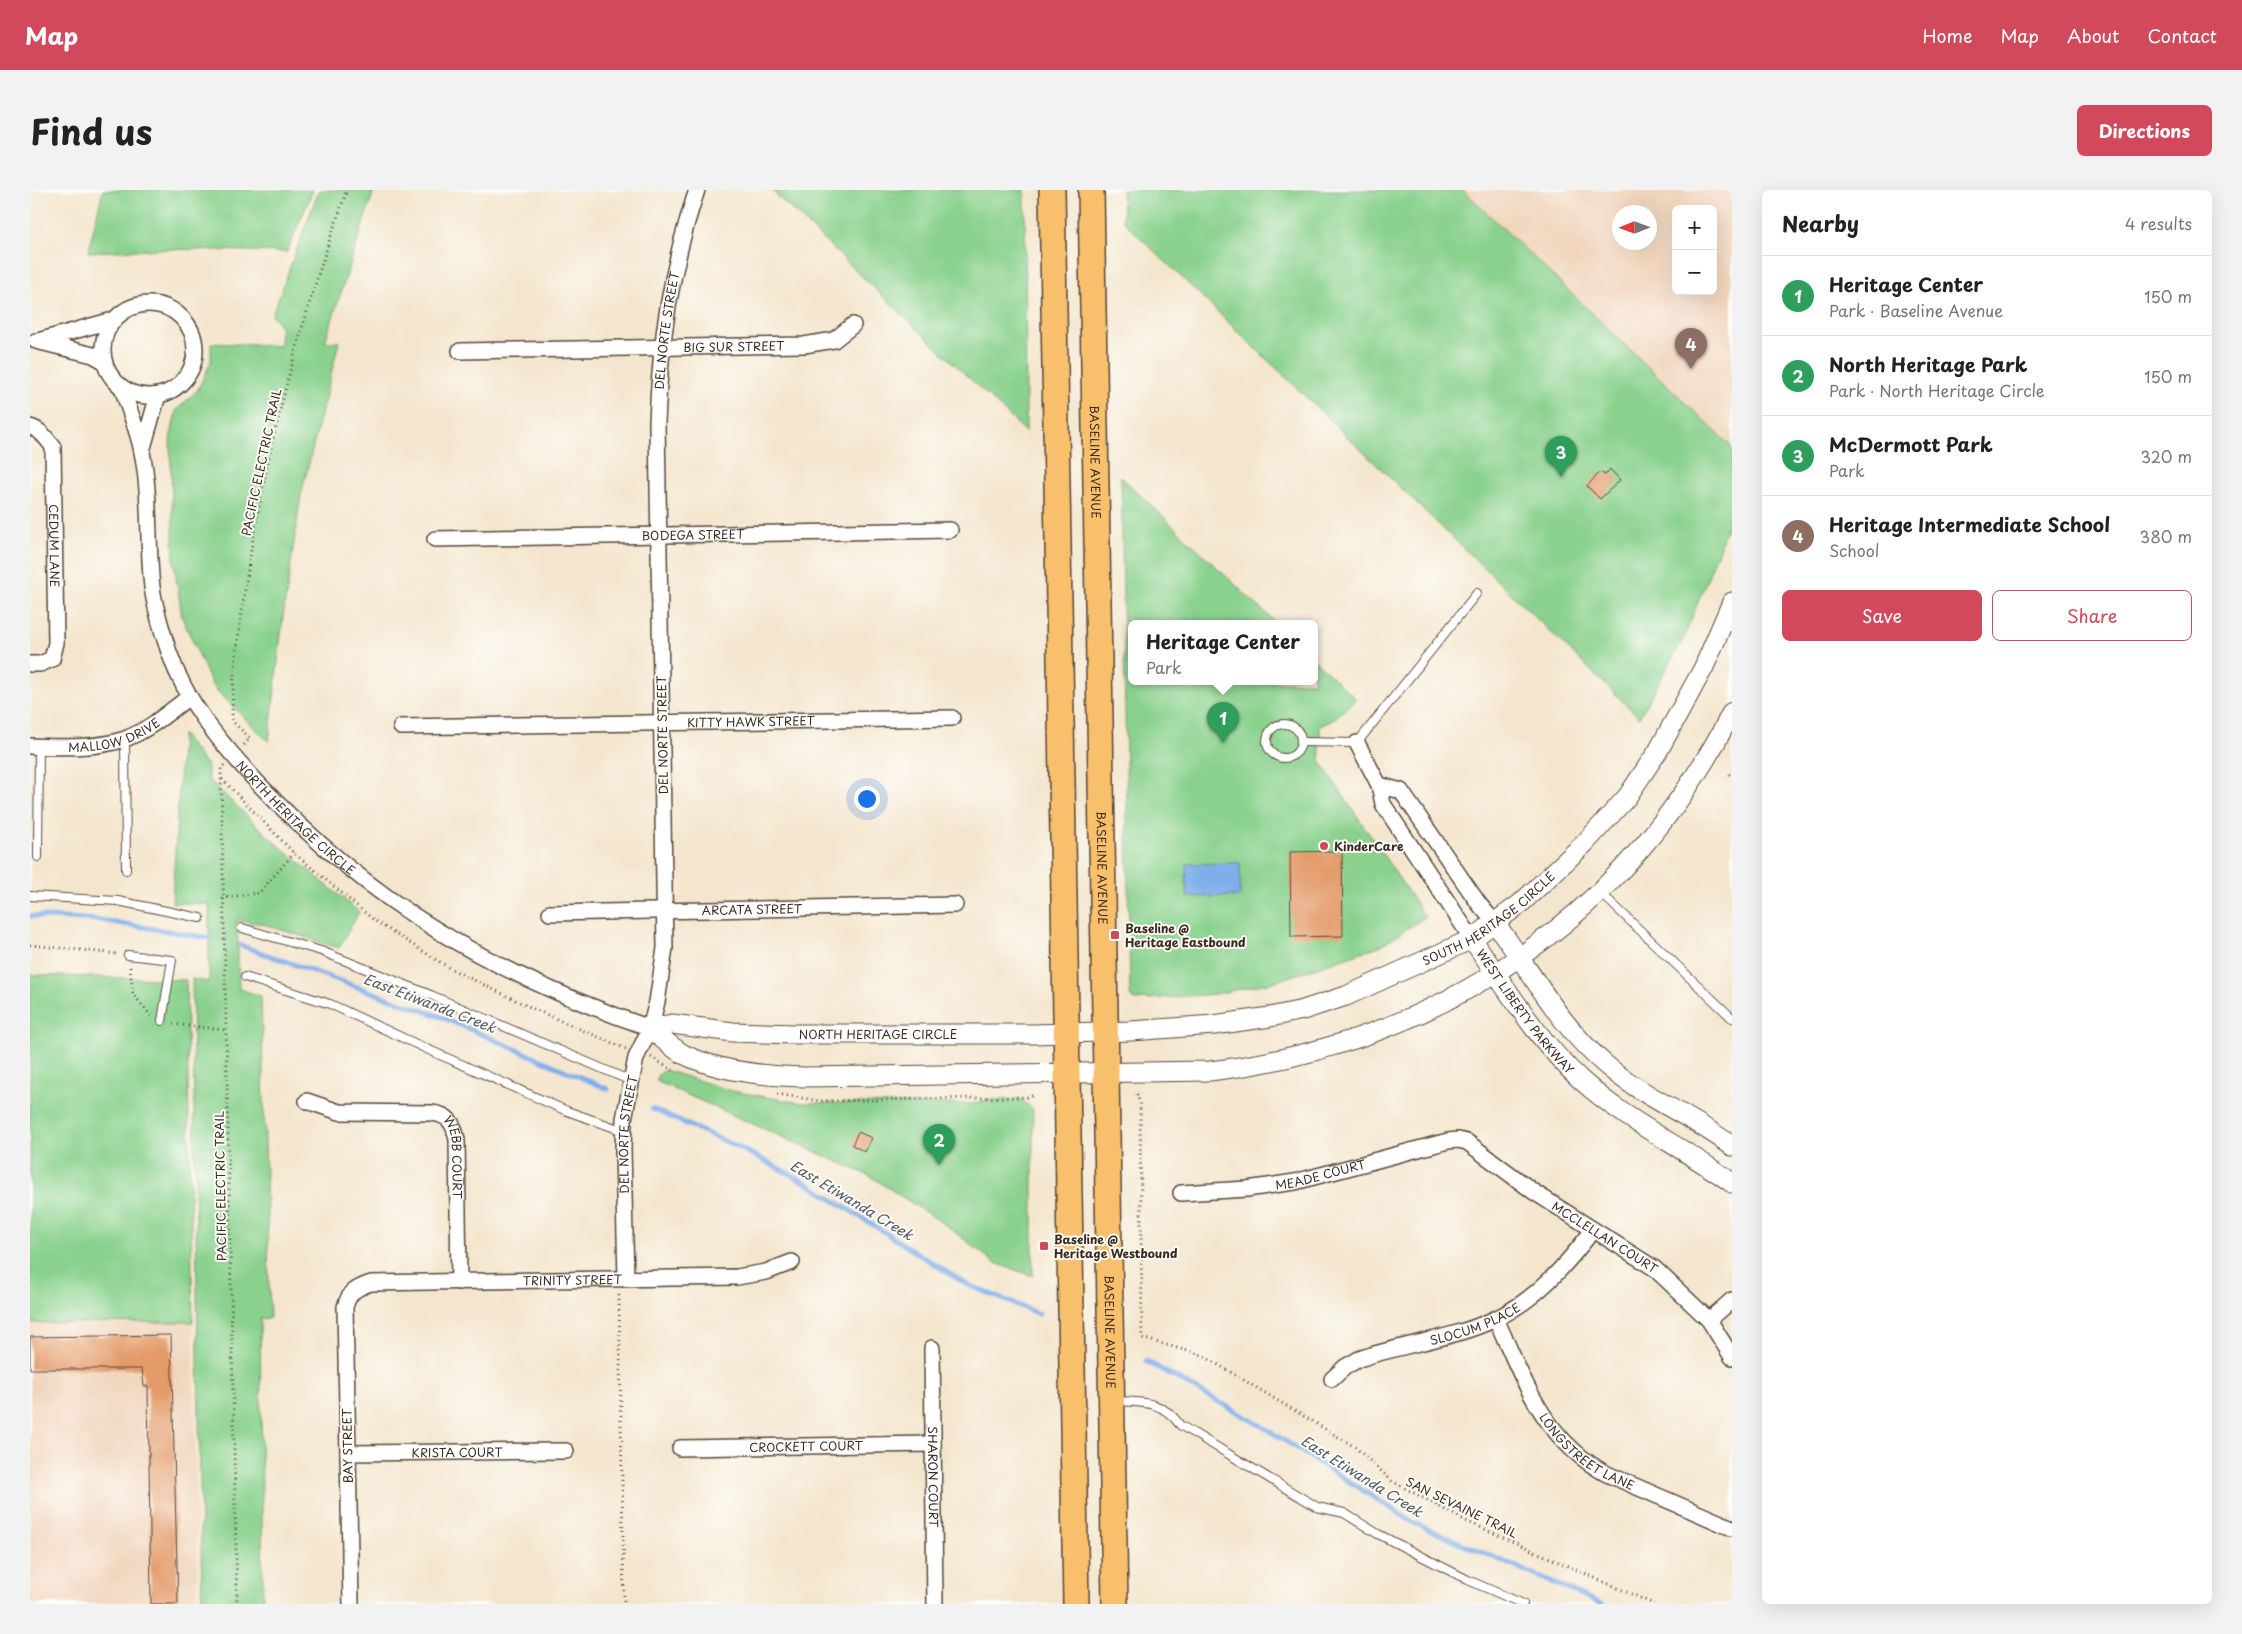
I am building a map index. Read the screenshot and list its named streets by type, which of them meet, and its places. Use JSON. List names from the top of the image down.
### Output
{
  "streets": {
    "main road": ["BASELINE AVENUE"],
    "street": [
      "DEL NORTE STREET",
      "BIG SUR STREET",
      "BODEGA STREET",
      "CEDUM LANE",
      "KITTY HAWK STREET",
      "MALLOW DRIVE",
      "NORTH HERITAGE CIRCLE",
      "ARCATA STREET",
      "SOUTH HERITAGE CIRCLE",
      "WEST LIBERTY PARKWAY",
      "WEBB COURT",
      "MEADE COURT",
      "MCCLELLAN COURT",
      "TRINITY STREET",
      "SLOCUM PLACE",
      "BAY STREET",
      "CROCKETT COURT",
      "LONGSTREET LANE",
      "KRISTA COURT",
      "SHARON COURT"
    ],
    "path": ["PACIFIC ELECTRIC TRAIL", "SAN SEVAINE TRAIL"]
  },
  "crossings": [
    ["DEL NORTE STREET", "BIG SUR STREET"],
    ["DEL NORTE STREET", "BODEGA STREET"],
    ["DEL NORTE STREET", "KITTY HAWK STREET"],
    ["DEL NORTE STREET", "NORTH HERITAGE CIRCLE"],
    ["DEL NORTE STREET", "ARCATA STREET"],
    ["DEL NORTE STREET", "TRINITY STREET"],
    ["BASELINE AVENUE", "NORTH HERITAGE CIRCLE"],
    ["BASELINE AVENUE", "SOUTH HERITAGE CIRCLE"],
    ["MALLOW DRIVE", "NORTH HERITAGE CIRCLE"],
    ["NORTH HERITAGE CIRCLE", "SOUTH HERITAGE CIRCLE"],
    ["SOUTH HERITAGE CIRCLE", "WEST LIBERTY PARKWAY"],
    ["WEBB COURT", "TRINITY STREET"],
    ["MEADE COURT", "MCCLELLAN COURT"],
    ["MCCLELLAN COURT", "SLOCUM PLACE"],
    ["TRINITY STREET", "BAY STREET"],
    ["SLOCUM PLACE", "LONGSTREET LANE"],
    ["BAY STREET", "KRISTA COURT"],
    ["CROCKETT COURT", "SHARON COURT"]
  ],
  "water": ["East Etiwanda Creek"],
  "places": {
    "other": ["KinderCare"],
    "transit": ["Baseline @ Heritage Eastbound", "Baseline @ Heritage Westbound"]
  },
  "north": "left",
  "page": {
    "header": "Map",
    "nav": [
      "Home",
      "Map",
      "About",
      "Contact"
    ],
    "title": "Find us",
    "buttons": [
      "Directions",
      ["Save", "Share"]
    ],
    "heading": ["Nearby", "4 results"],
    "map_buttons": ["+", "−"],
    "list": [
      {
        "mark": "1",
        "name": "Heritage Center",
        "note": "Park · Baseline Avenue",
        "value": "150 m"
      },
      {
        "mark": "2",
        "name": "North Heritage Park",
        "note": "Park · North Heritage Circle",
        "value": "150 m"
      },
      {
        "mark": "3",
        "name": "McDermott Park",
        "note": "Park",
        "value": "320 m"
      },
      {
        "mark": "4",
        "name": "Heritage Intermediate School",
        "note": "School",
        "value": "380 m"
      }
    ],
    "pins": [
      "4",
      "3",
      "1",
      "2"
    ],
    "popup": ["Heritage Center", "Park"]
  }
}
